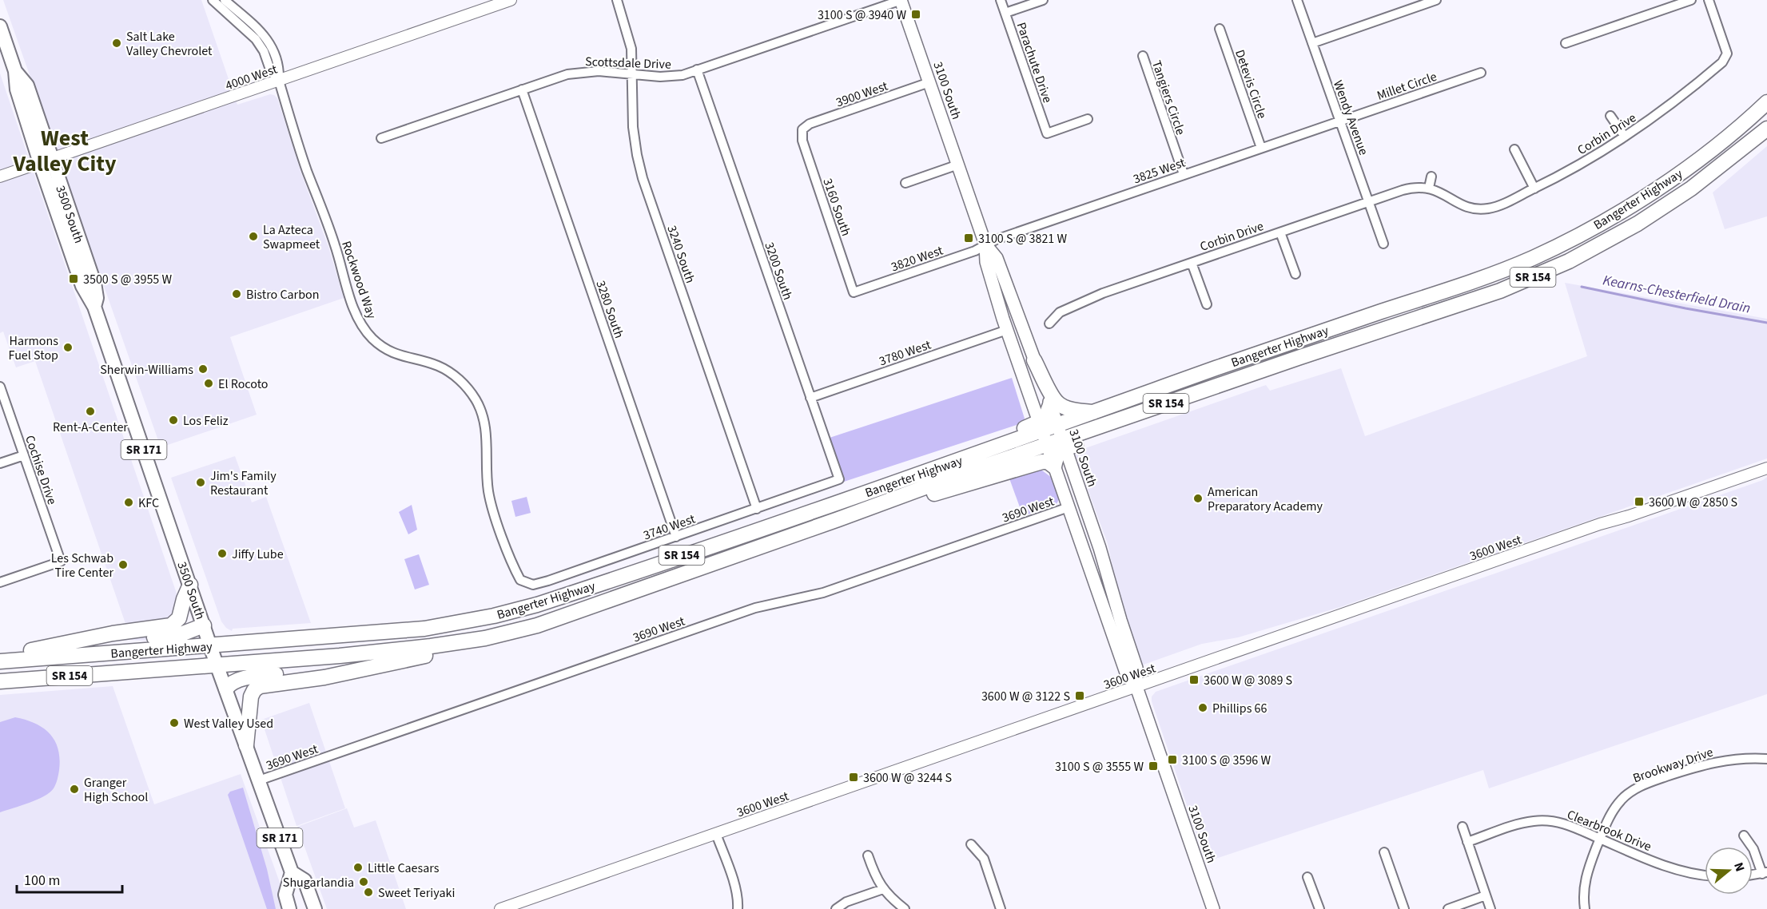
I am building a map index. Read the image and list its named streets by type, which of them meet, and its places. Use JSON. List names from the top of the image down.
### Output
{
  "streets": {
    "highway": ["Bangerter Highway", "SR 154"],
    "main road": ["3100 South", "3500 South", "SR 171"],
    "street": [
      "Scottsdale Drive",
      "Parachute Drive",
      "4000 West",
      "Detevis Circle",
      "Millet Circle",
      "3900 West",
      "Tangiers Circle",
      "Wendy Avenue",
      "Corbin Drive",
      "3825 West",
      "3160 South",
      "3240 South",
      "3820 West",
      "3200 South",
      "Rockwood Way",
      "3280 South",
      "3780 West",
      "Cochise Drive",
      "3690 West",
      "3740 West",
      "3600 West",
      "Brookway Drive",
      "Clearbrook Drive"
    ]
  },
  "crossings": [
    ["Scottsdale Drive", "3100 South"],
    ["Scottsdale Drive", "3240 South"],
    ["Scottsdale Drive", "3200 South"],
    ["Scottsdale Drive", "3280 South"],
    ["4000 West", "3500 South"],
    ["4000 West", "Rockwood Way"],
    ["Detevis Circle", "3825 West"],
    ["Millet Circle", "Wendy Avenue"],
    ["Millet Circle", "3825 West"],
    ["3100 South", "3900 West"],
    ["3100 South", "3825 West"],
    ["3100 South", "Bangerter Highway"],
    ["3100 South", "3820 West"],
    ["3100 South", "3780 West"],
    ["3100 South", "3690 West"],
    ["3100 South", "3600 West"],
    ["3900 West", "3160 South"],
    ["Tangiers Circle", "3825 West"],
    ["Wendy Avenue", "Corbin Drive"],
    ["Wendy Avenue", "3825 West"],
    ["3825 West", "3820 West"],
    ["Bangerter Highway", "3500 South"],
    ["3160 South", "3820 West"],
    ["3500 South", "3690 West"],
    ["3240 South", "3740 West"],
    ["3200 South", "3780 West"],
    ["3200 South", "3740 West"],
    ["Rockwood Way", "3740 West"],
    ["3280 South", "3740 West"],
    ["Brookway Drive", "Clearbrook Drive"]
  ],
  "districts": ["West Valley City"],
  "water": ["Kearns-Chesterfield Drain"],
  "places": {
    "transit": [
      "3100 S @ 3940 W",
      "3100 S @ 3821 W",
      "3500 S @ 3955 W",
      "3600 W @ 2850 S",
      "3600 W @ 3089 S",
      "3600 W @ 3122 S",
      "3100 S @ 3596 W",
      "3100 S @ 3555 W",
      "3600 W @ 3244 S"
    ],
    "other": [
      "Salt Lake Valley Chevrolet",
      "La Azteca Swapmeet",
      "Bistro Carbon",
      "Harmons Fuel Stop",
      "Sherwin-Williams",
      "El Rocoto",
      "Rent-A-Center",
      "Los Feliz",
      "Jim's Family Restaurant",
      "American Preparatory Academy",
      "KFC",
      "Jiffy Lube",
      "Les Schwab Tire Center",
      "Phillips 66",
      "West Valley Used",
      "Granger High School",
      "Little Caesars",
      "Shugarlandia",
      "Sweet Teriyaki"
    ]
  },
  "scale_bar": "100 m",
  "north": "right"
}
